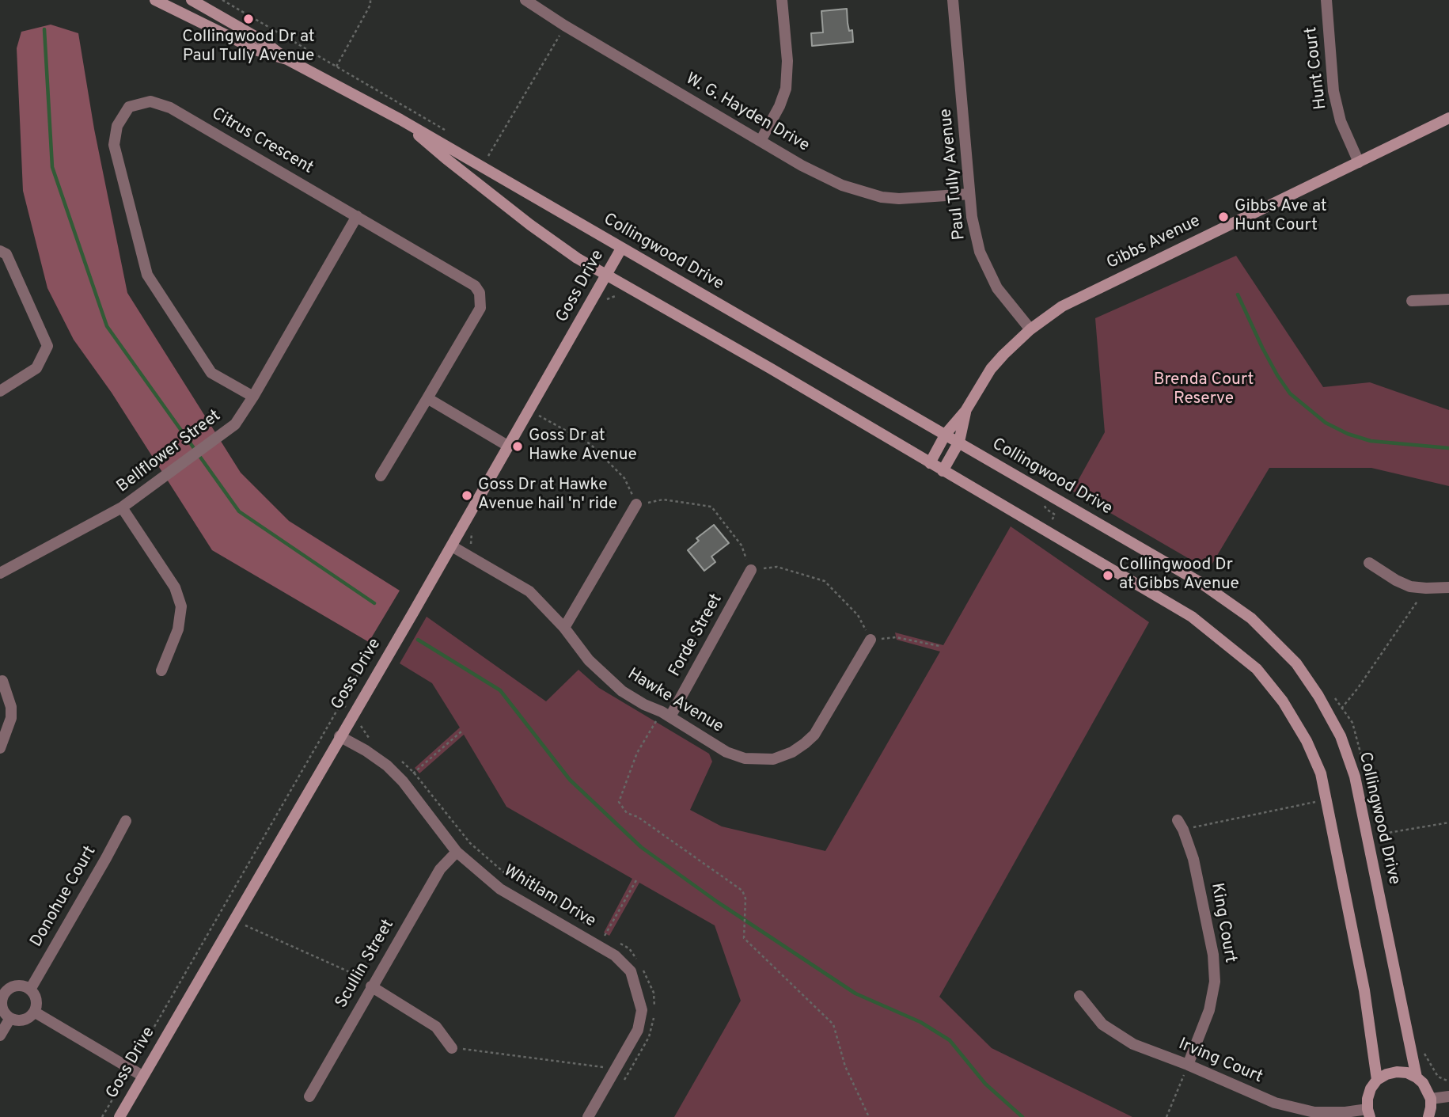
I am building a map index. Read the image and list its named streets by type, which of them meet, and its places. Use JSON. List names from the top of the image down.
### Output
{
  "streets": {
    "main road": ["Gibbs Avenue", "Collingwood Drive", "Goss Drive"],
    "street": [
      "Hunt Court",
      "W. G. Hayden Drive",
      "Citrus Crescent",
      "Paul Tully Avenue",
      "Bellflower Street",
      "Forde Street",
      "Hawke Avenue",
      "Donohue Court",
      "Whitlam Drive",
      "King Court",
      "Scullin Street",
      "Irving Court"
    ]
  },
  "crossings": [
    ["Hunt Court", "Gibbs Avenue"],
    ["W. G. Hayden Drive", "Paul Tully Avenue"],
    ["Citrus Crescent", "Bellflower Street"],
    ["Paul Tully Avenue", "Gibbs Avenue"],
    ["Gibbs Avenue", "Collingwood Drive"],
    ["Collingwood Drive", "Goss Drive"],
    ["Goss Drive", "Hawke Avenue"],
    ["Goss Drive", "Whitlam Drive"],
    ["Forde Street", "Hawke Avenue"],
    ["Whitlam Drive", "Scullin Street"],
    ["King Court", "Irving Court"]
  ],
  "parks": ["Brenda Court Reserve"],
  "places": [
    "Collingwood Dr at Paul Tully Avenue",
    "Gibbs Ave at Hunt Court",
    "Goss Dr at Hawke Avenue",
    "Goss Dr at Hawke Avenue hail 'n' ride",
    "Collingwood Dr at Gibbs Avenue"
  ]
}
